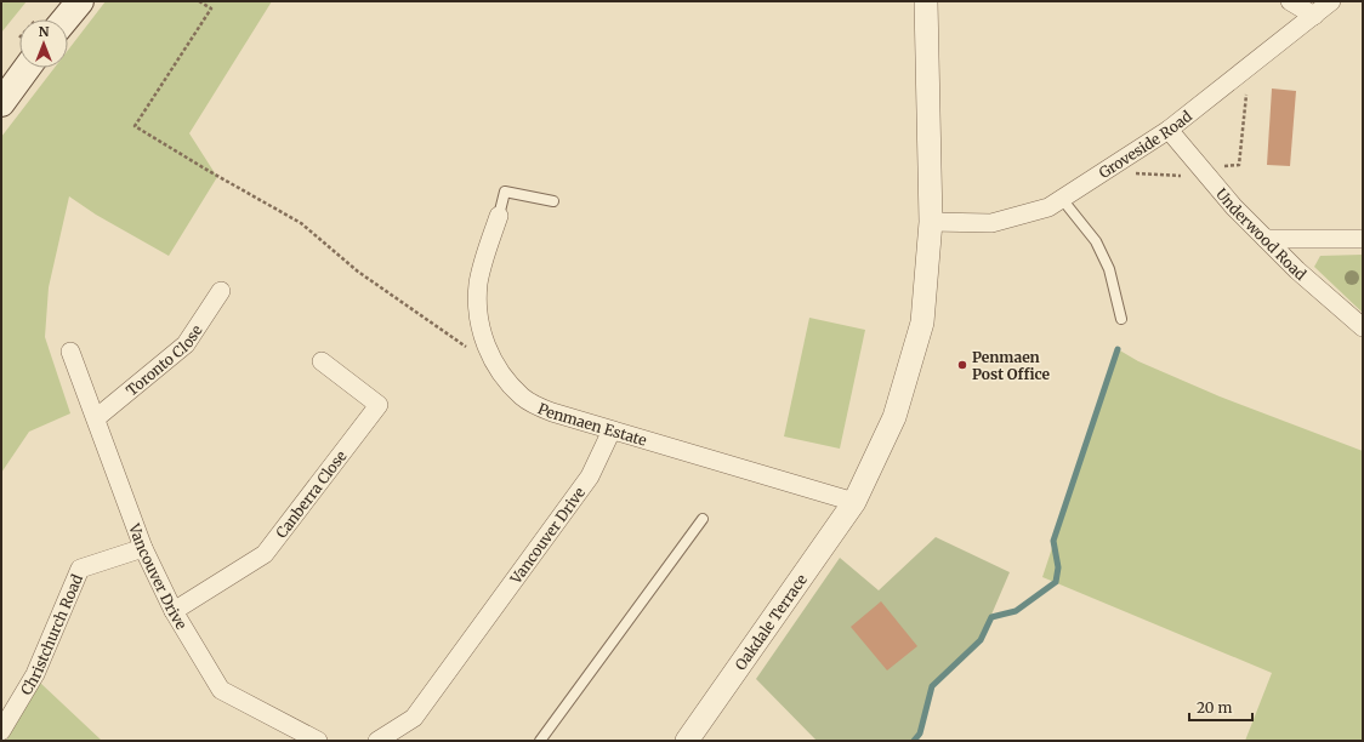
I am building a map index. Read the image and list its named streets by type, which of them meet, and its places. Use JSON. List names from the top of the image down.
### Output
{
  "streets": {
    "street": [
      "Groveside Road",
      "Underwood Road",
      "Toronto Close",
      "Penmaen Estate",
      "Canberra Close",
      "Vancouver Drive",
      "Oakdale Terrace",
      "Christchurch Road"
    ]
  },
  "crossings": [
    ["Groveside Road", "Underwood Road"],
    ["Groveside Road", "Oakdale Terrace"],
    ["Toronto Close", "Vancouver Drive"],
    ["Penmaen Estate", "Vancouver Drive"],
    ["Penmaen Estate", "Oakdale Terrace"],
    ["Canberra Close", "Vancouver Drive"],
    ["Vancouver Drive", "Christchurch Road"]
  ],
  "places": ["Penmaen Post Office"],
  "scale_bar": "20 m",
  "north": "top"
}
